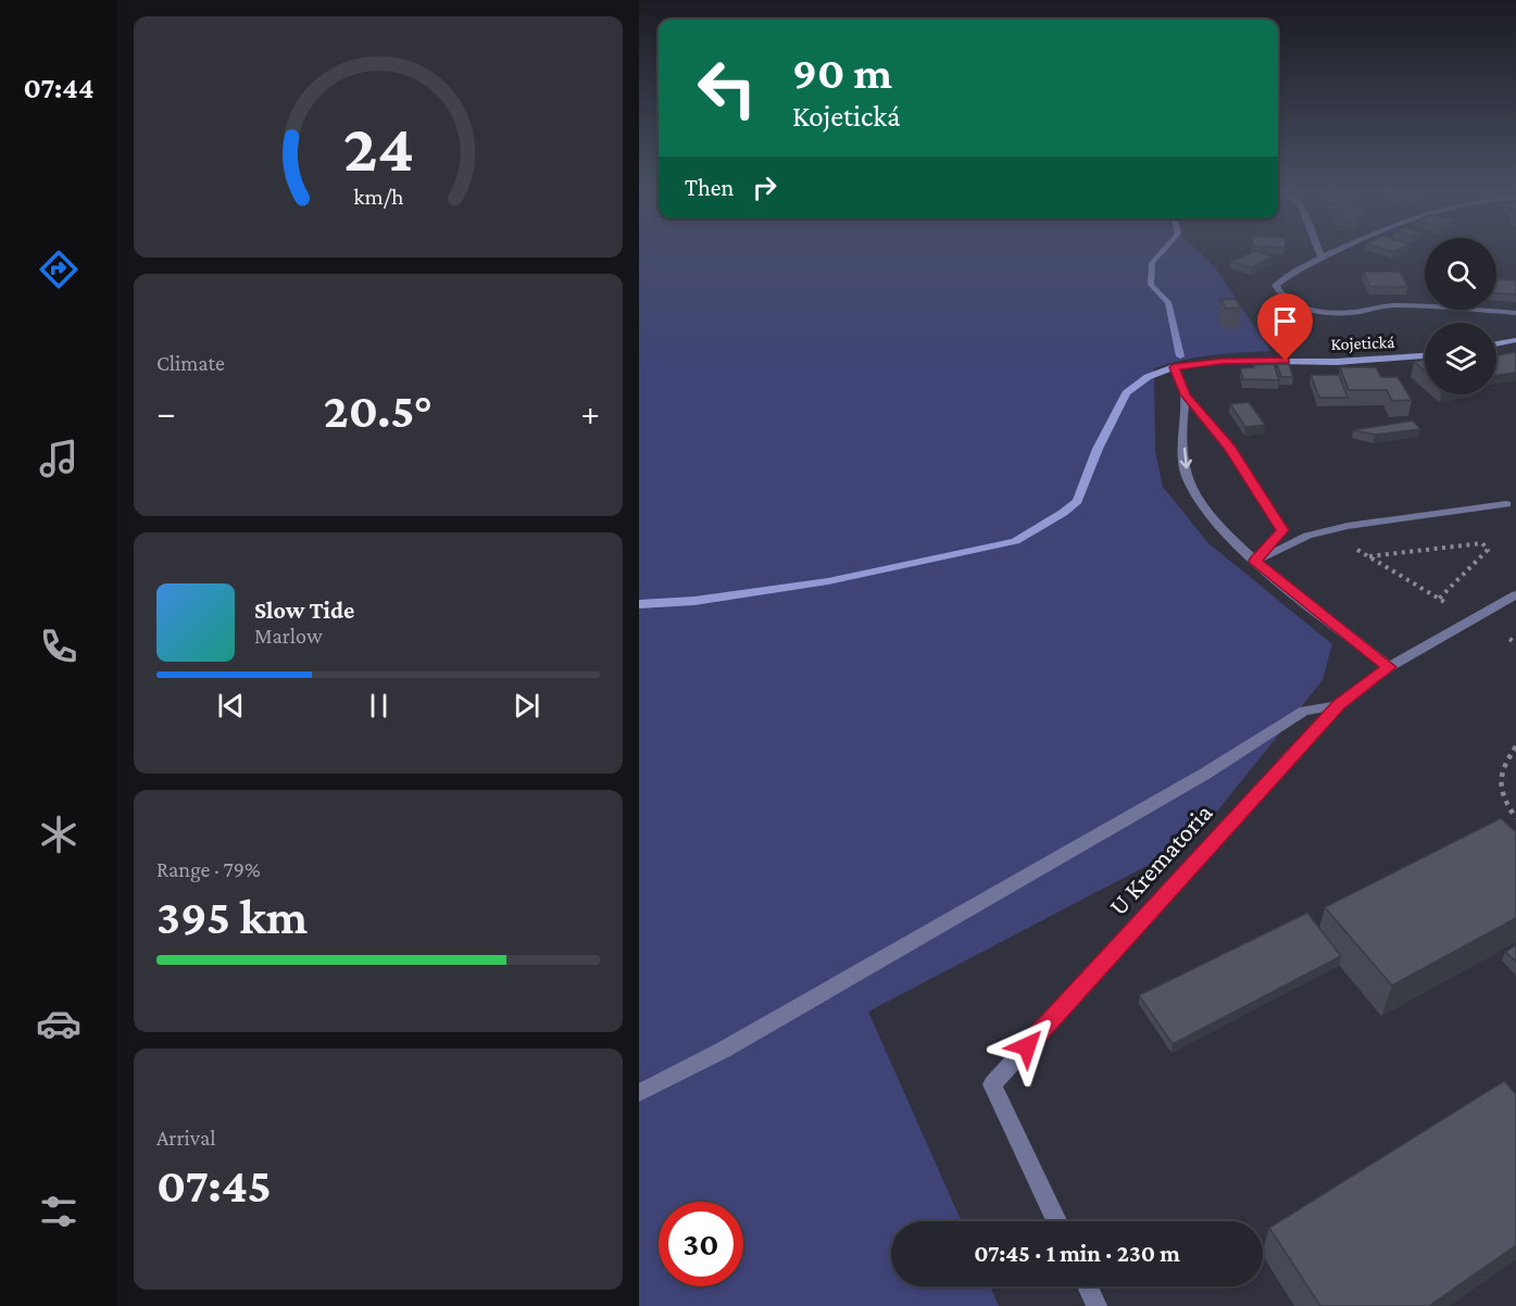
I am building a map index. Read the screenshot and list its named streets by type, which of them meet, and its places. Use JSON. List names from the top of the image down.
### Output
{
  "streets": {
    "street": ["Kojetická", "U Krematoria"]
  },
  "page": {
    "tabs": "07:44",
    "turn": ["90 m", "Kojetická"],
    "then": "Then",
    "tile": [
      "Climate",
      ["Range · 79%", "395 km"],
      ["Arrival", "07:45"]
    ],
    "heat": ["−", "20.5°", "+"],
    "song": ["Slow Tide", "Marlow"],
    "limit": "30",
    "trip": "07:45 · 1 min · 230 m",
    "gauge": ["24", "km/h"]
  }
}
